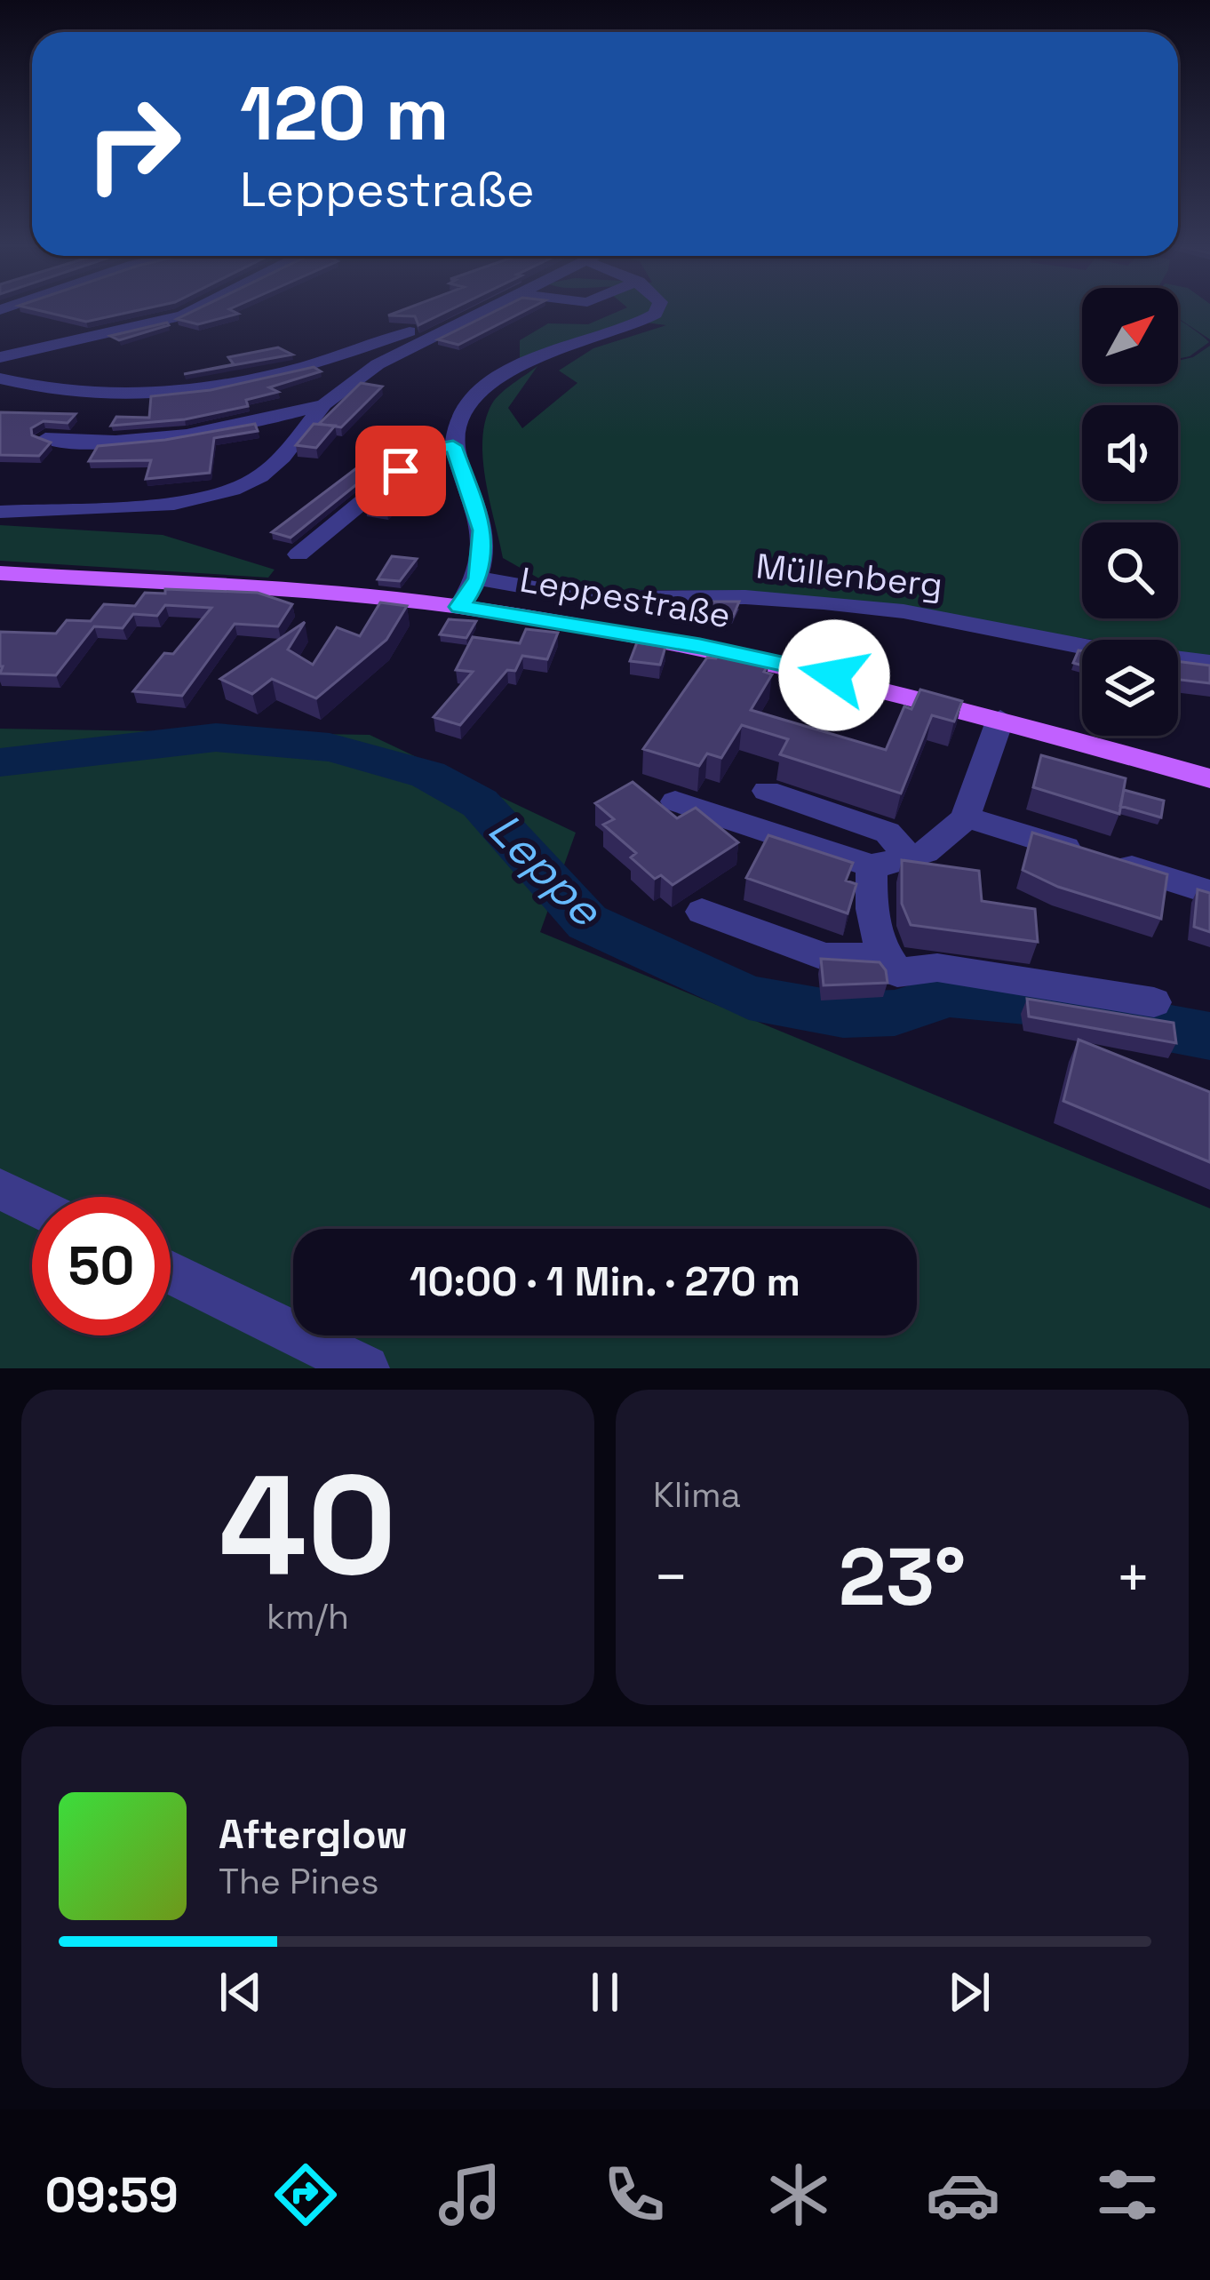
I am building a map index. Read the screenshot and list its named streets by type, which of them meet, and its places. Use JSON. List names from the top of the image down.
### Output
{
  "streets": {
    "main road": ["Leppestraße"],
    "street": ["Müllenberg"]
  },
  "crossings": [
    ["Müllenberg", "Leppestraße"]
  ],
  "water": ["Leppe"],
  "north": "top right",
  "page": {
    "turn": ["120 m", "Leppestraße"],
    "limit": "50",
    "trip": "10:00 · 1 Min. · 270 m",
    "tile": [
      ["40", "km/h"],
      "Klima"
    ],
    "heat": ["−", "23°", "+"],
    "song": ["Afterglow", "The Pines"],
    "tabs": "09:59"
  }
}
